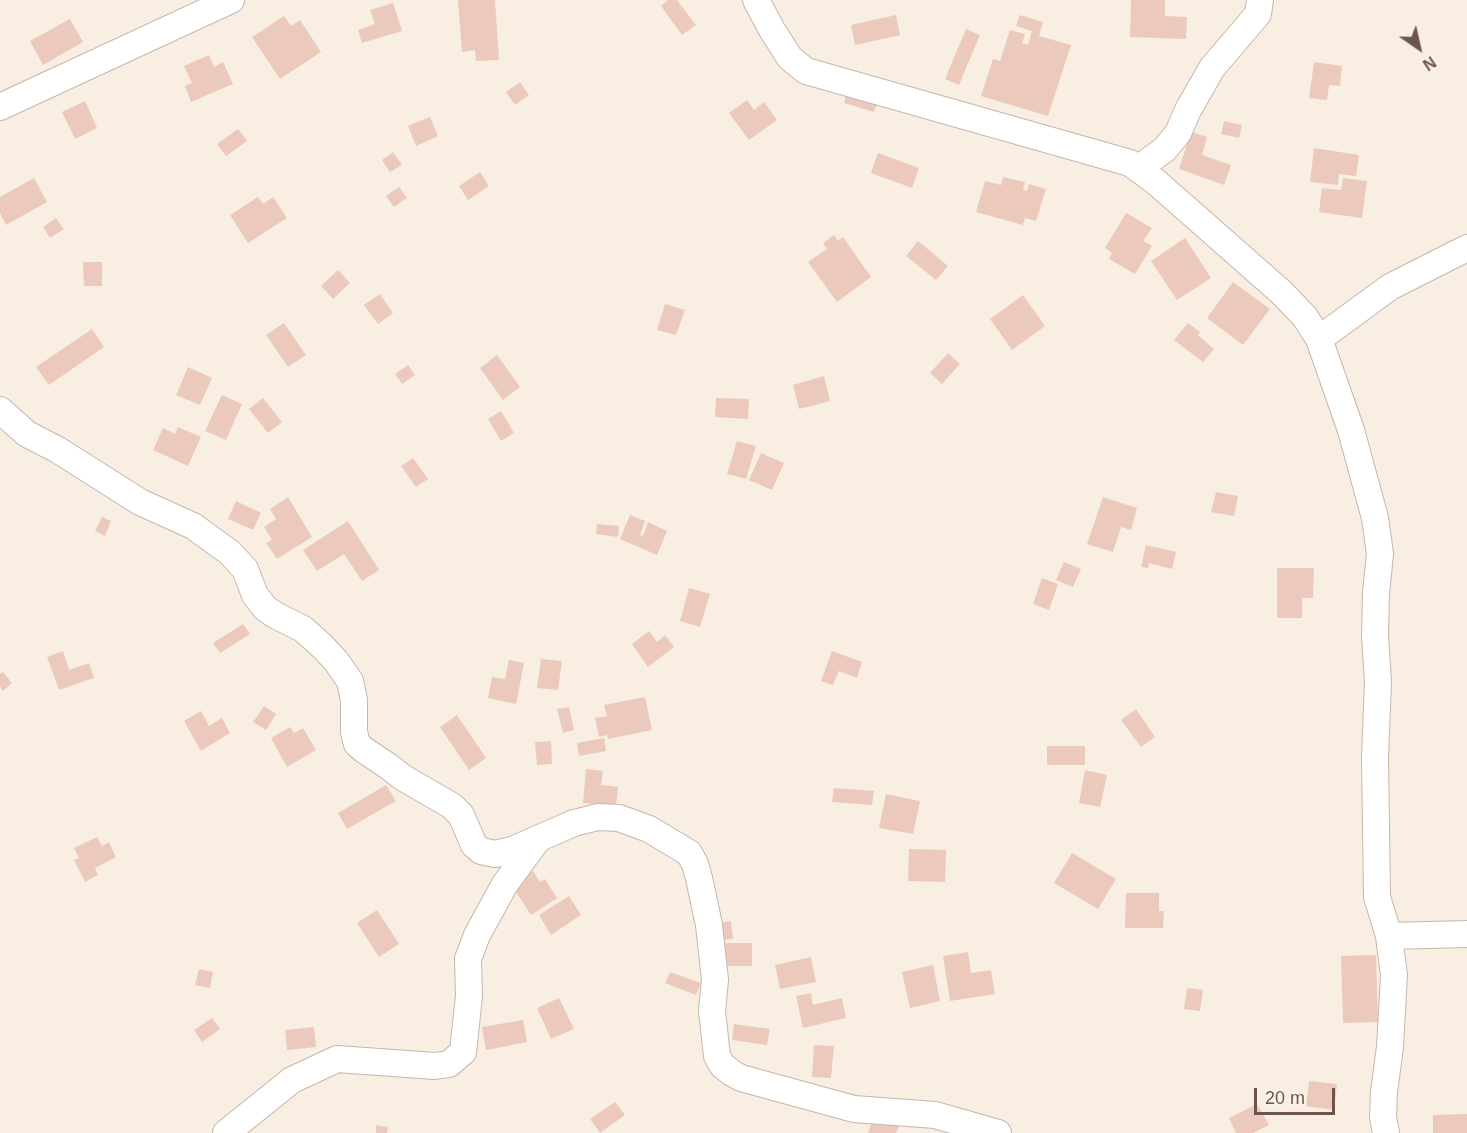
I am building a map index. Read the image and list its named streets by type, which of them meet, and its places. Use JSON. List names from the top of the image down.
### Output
{
  "scale_bar": "20 m",
  "north": "bottom right"
}
